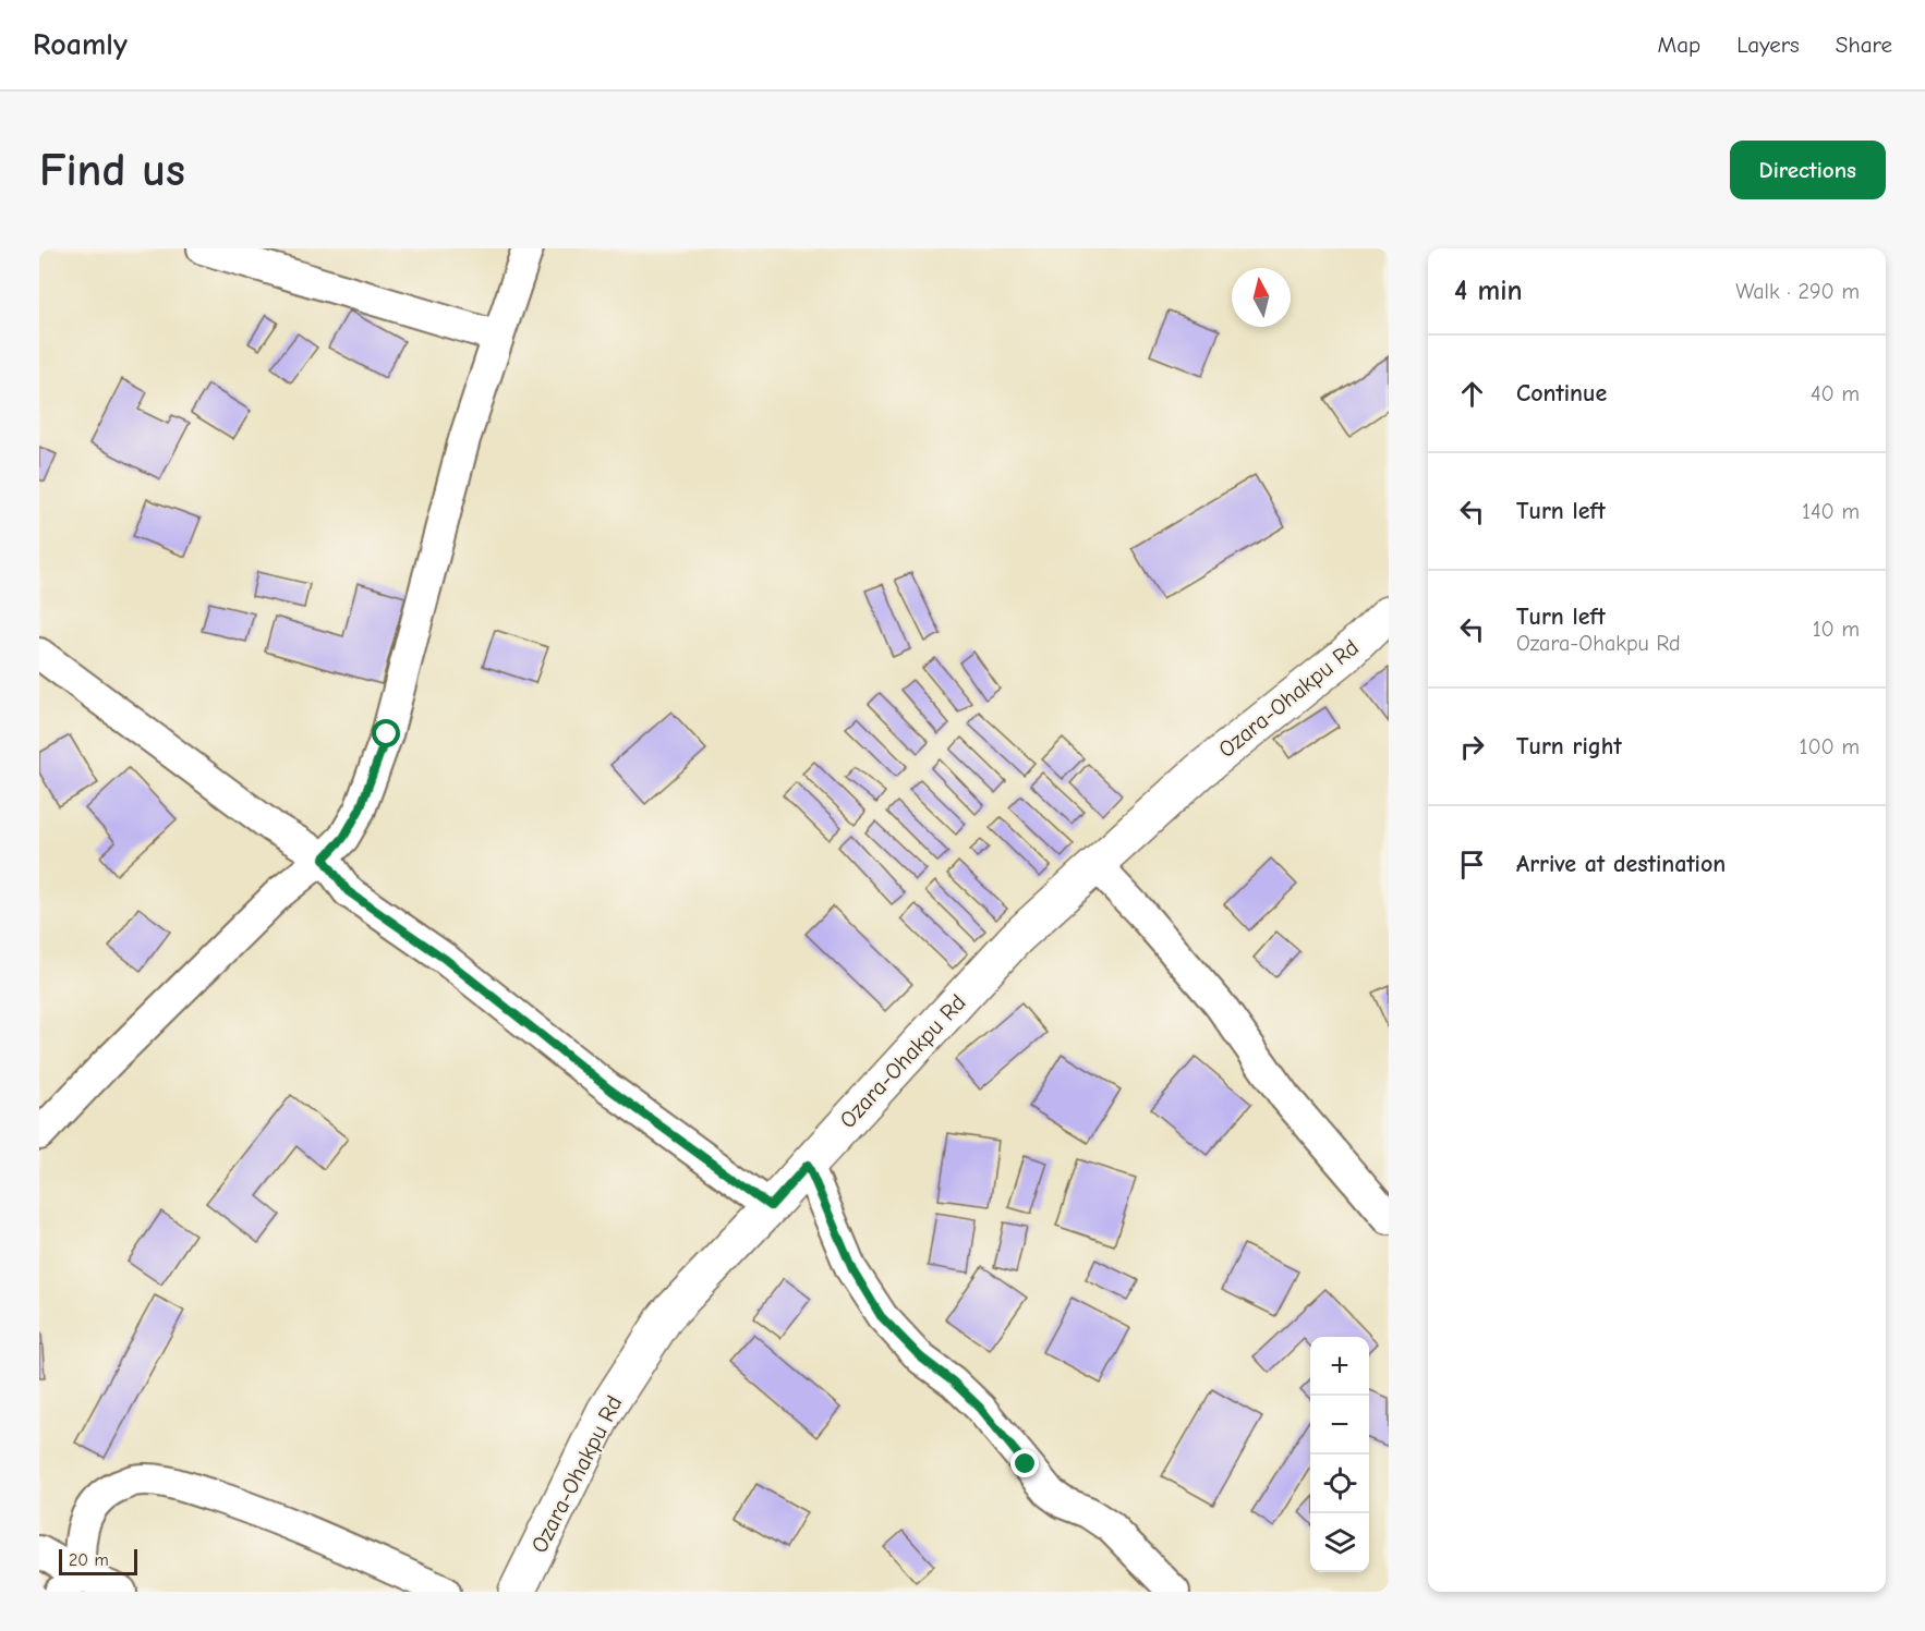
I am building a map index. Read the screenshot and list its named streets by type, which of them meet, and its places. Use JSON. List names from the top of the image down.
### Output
{
  "streets": {
    "main road": ["Ozara-Ohakpu Rd"]
  },
  "scale_bar": "20 m",
  "north": "top",
  "page": {
    "header": "Roamly",
    "nav": ["Map", "Layers", "Share"],
    "buttons": "Directions",
    "title": "Find us",
    "heading": ["4 min", "Walk · 290 m"],
    "list": [
      ["Continue", "40 m"],
      ["Turn left", "140 m"],
      ["Turn left", "Ozara-Ohakpu Rd", "10 m"],
      ["Turn right", "100 m"],
      "Arrive at destination"
    ],
    "map_buttons": ["+", "−"],
    "scale": "20 m"
  }
}
